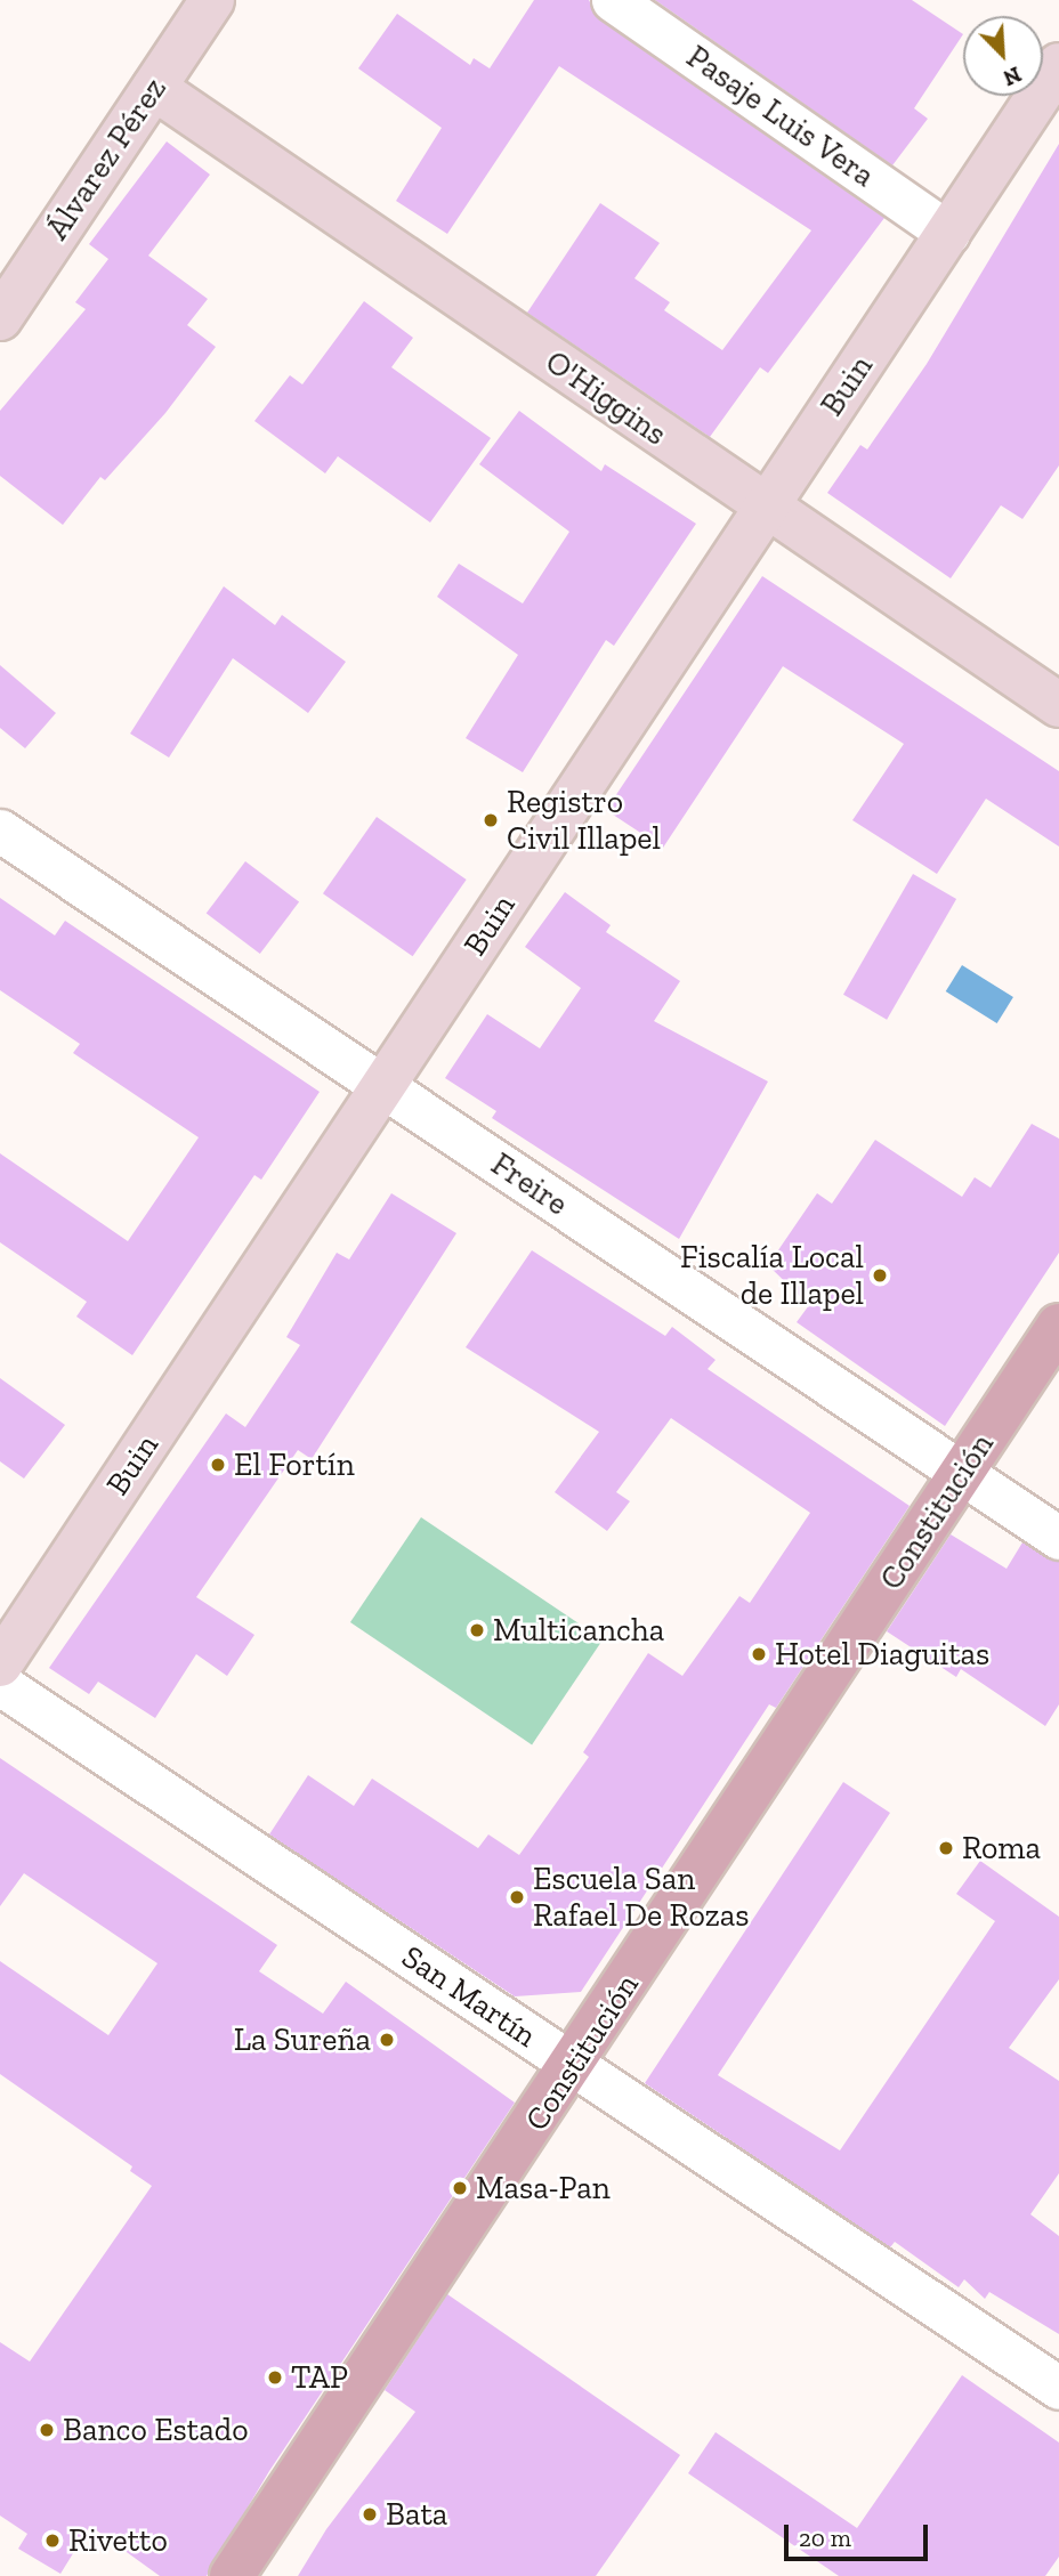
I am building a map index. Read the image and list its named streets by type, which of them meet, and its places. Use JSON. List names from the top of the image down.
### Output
{
  "streets": {
    "main road": ["Constitución"],
    "street": [
      "Pasaje Luis Vera",
      "Álvarez Pérez",
      "Buin",
      "O'Higgins",
      "Freire",
      "San Martín"
    ]
  },
  "crossings": [
    ["Pasaje Luis Vera", "Buin"],
    ["Álvarez Pérez", "O'Higgins"],
    ["Buin", "O'Higgins"],
    ["Buin", "Freire"],
    ["Freire", "Constitución"],
    ["Constitución", "San Martín"]
  ],
  "places": [
    "Registro Civil Illapel",
    "Fiscalía Local de Illapel",
    "El Fortín",
    "Multicancha",
    "Hotel Diaguitas",
    "Roma",
    "Escuela San Rafael De Rozas",
    "La Sureña",
    "Masa-Pan",
    "TAP",
    "Banco Estado",
    "Bata",
    "Rivetto"
  ],
  "scale_bar": "20 m",
  "north": "bottom right"
}
